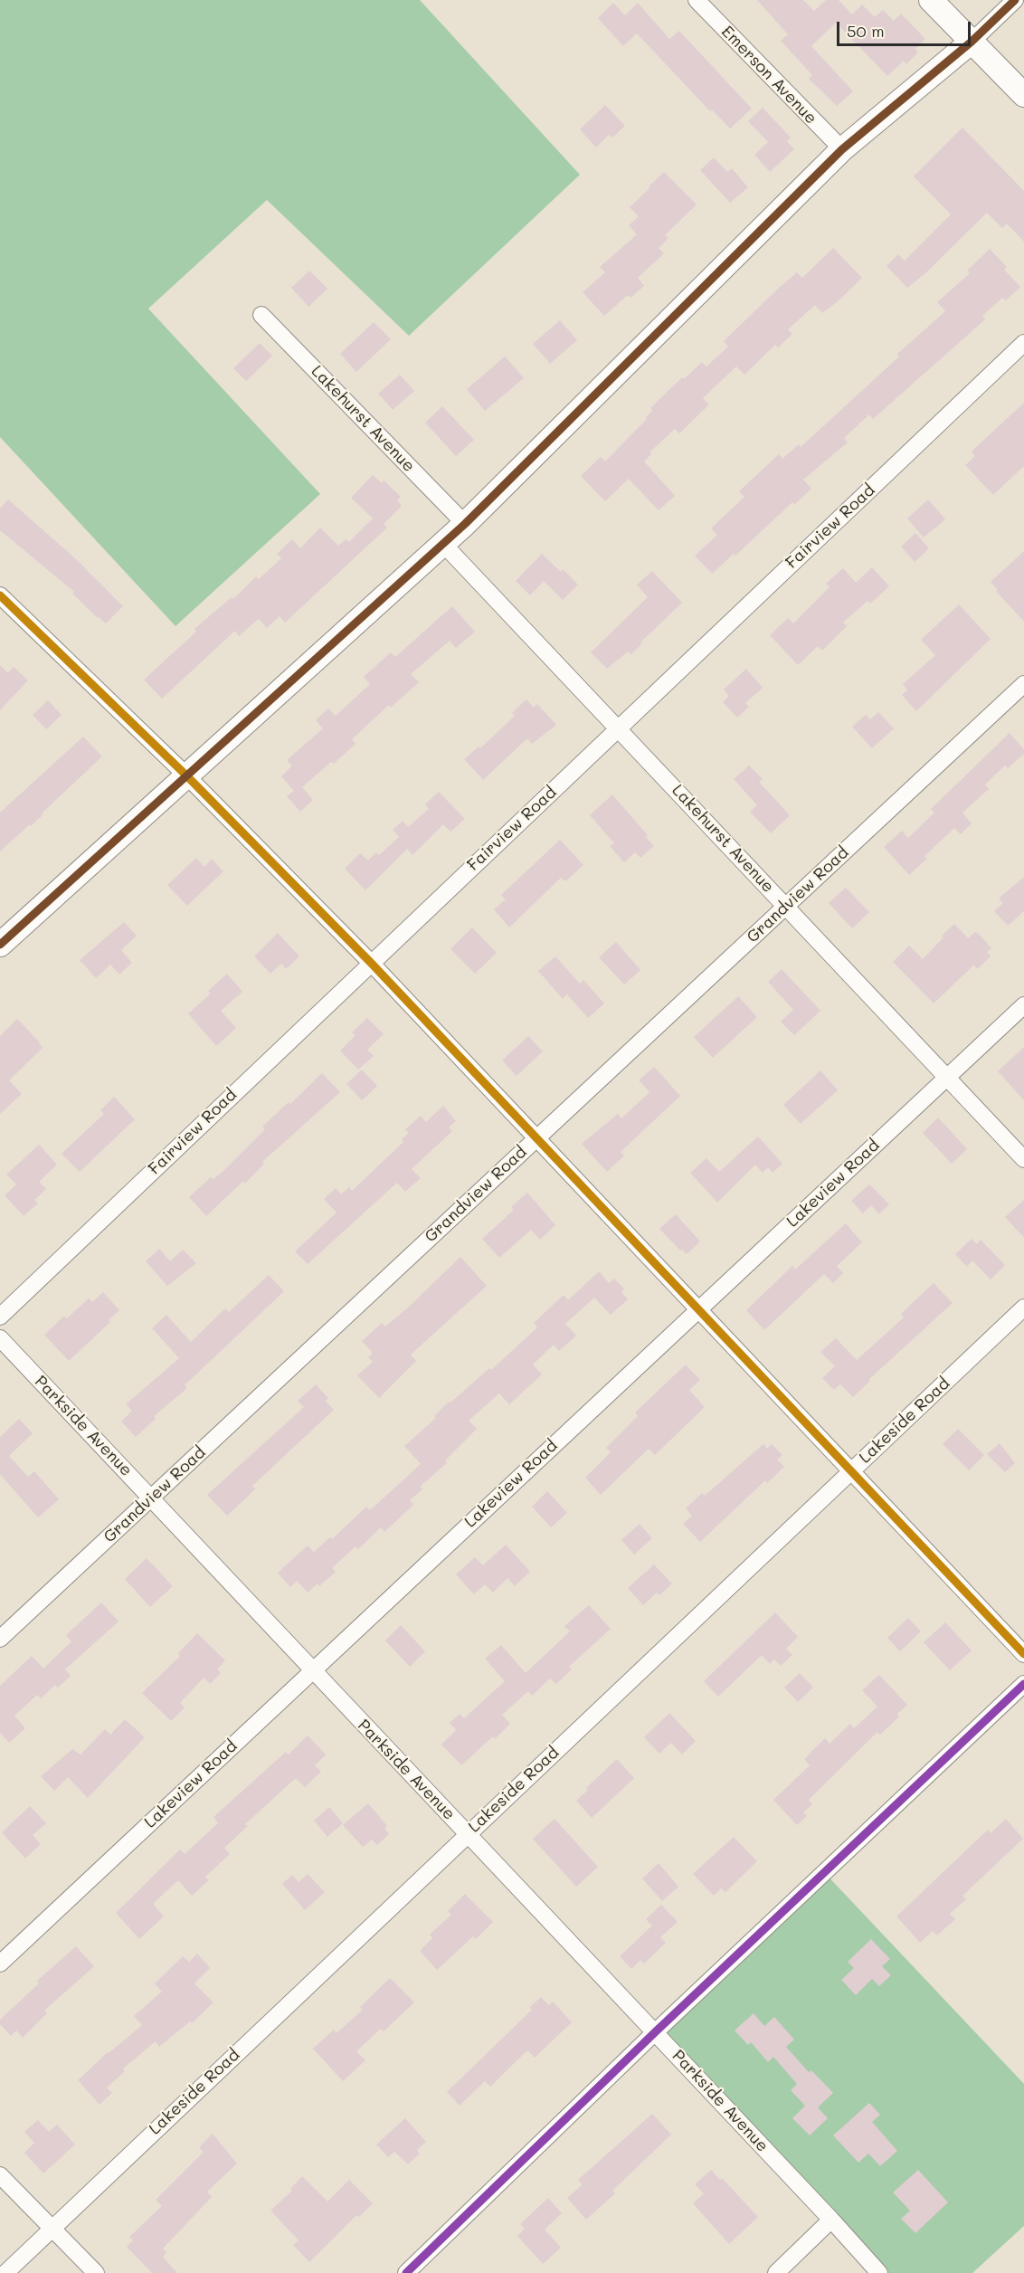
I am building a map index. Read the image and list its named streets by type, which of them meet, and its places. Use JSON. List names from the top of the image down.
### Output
{
  "streets": {
    "street": [
      "Emerson Avenue",
      "Lakehurst Avenue",
      "Fairview Road",
      "Grandview Road",
      "Lakeview Road",
      "Lakeside Road",
      "Parkside Avenue"
    ]
  },
  "crossings": [
    ["Lakehurst Avenue", "Fairview Road"],
    ["Lakehurst Avenue", "Grandview Road"],
    ["Lakehurst Avenue", "Lakeview Road"],
    ["Grandview Road", "Parkside Avenue"],
    ["Lakeview Road", "Parkside Avenue"],
    ["Lakeside Road", "Parkside Avenue"]
  ],
  "scale_bar": "50 m"
}
